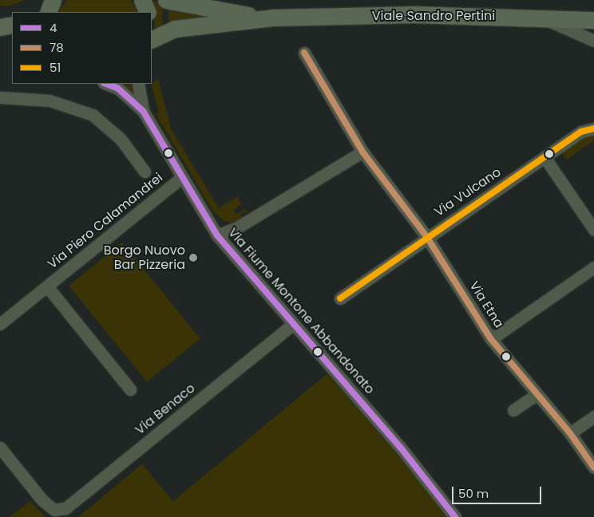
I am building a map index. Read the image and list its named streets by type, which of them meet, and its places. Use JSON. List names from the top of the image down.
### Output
{
  "streets": {
    "main road": ["Viale Sandro Pertini"],
    "street": [
      "Via Vulcano",
      "Via Piero Calamandrei",
      "Via Etna",
      "Via Fiume Montone Abbandonato",
      "Via Benaco"
    ]
  },
  "crossings": [
    ["Via Vulcano", "Via Etna"],
    ["Via Piero Calamandrei", "Via Fiume Montone Abbandonato"],
    ["Via Fiume Montone Abbandonato", "Via Benaco"]
  ],
  "places": ["Borgo Nuovo Bar Pizzeria"],
  "lines": ["transit line 78", "transit line 4", "transit line 51"],
  "legend": ["4", "78", "51"],
  "scale_bar": "50 m"
}
